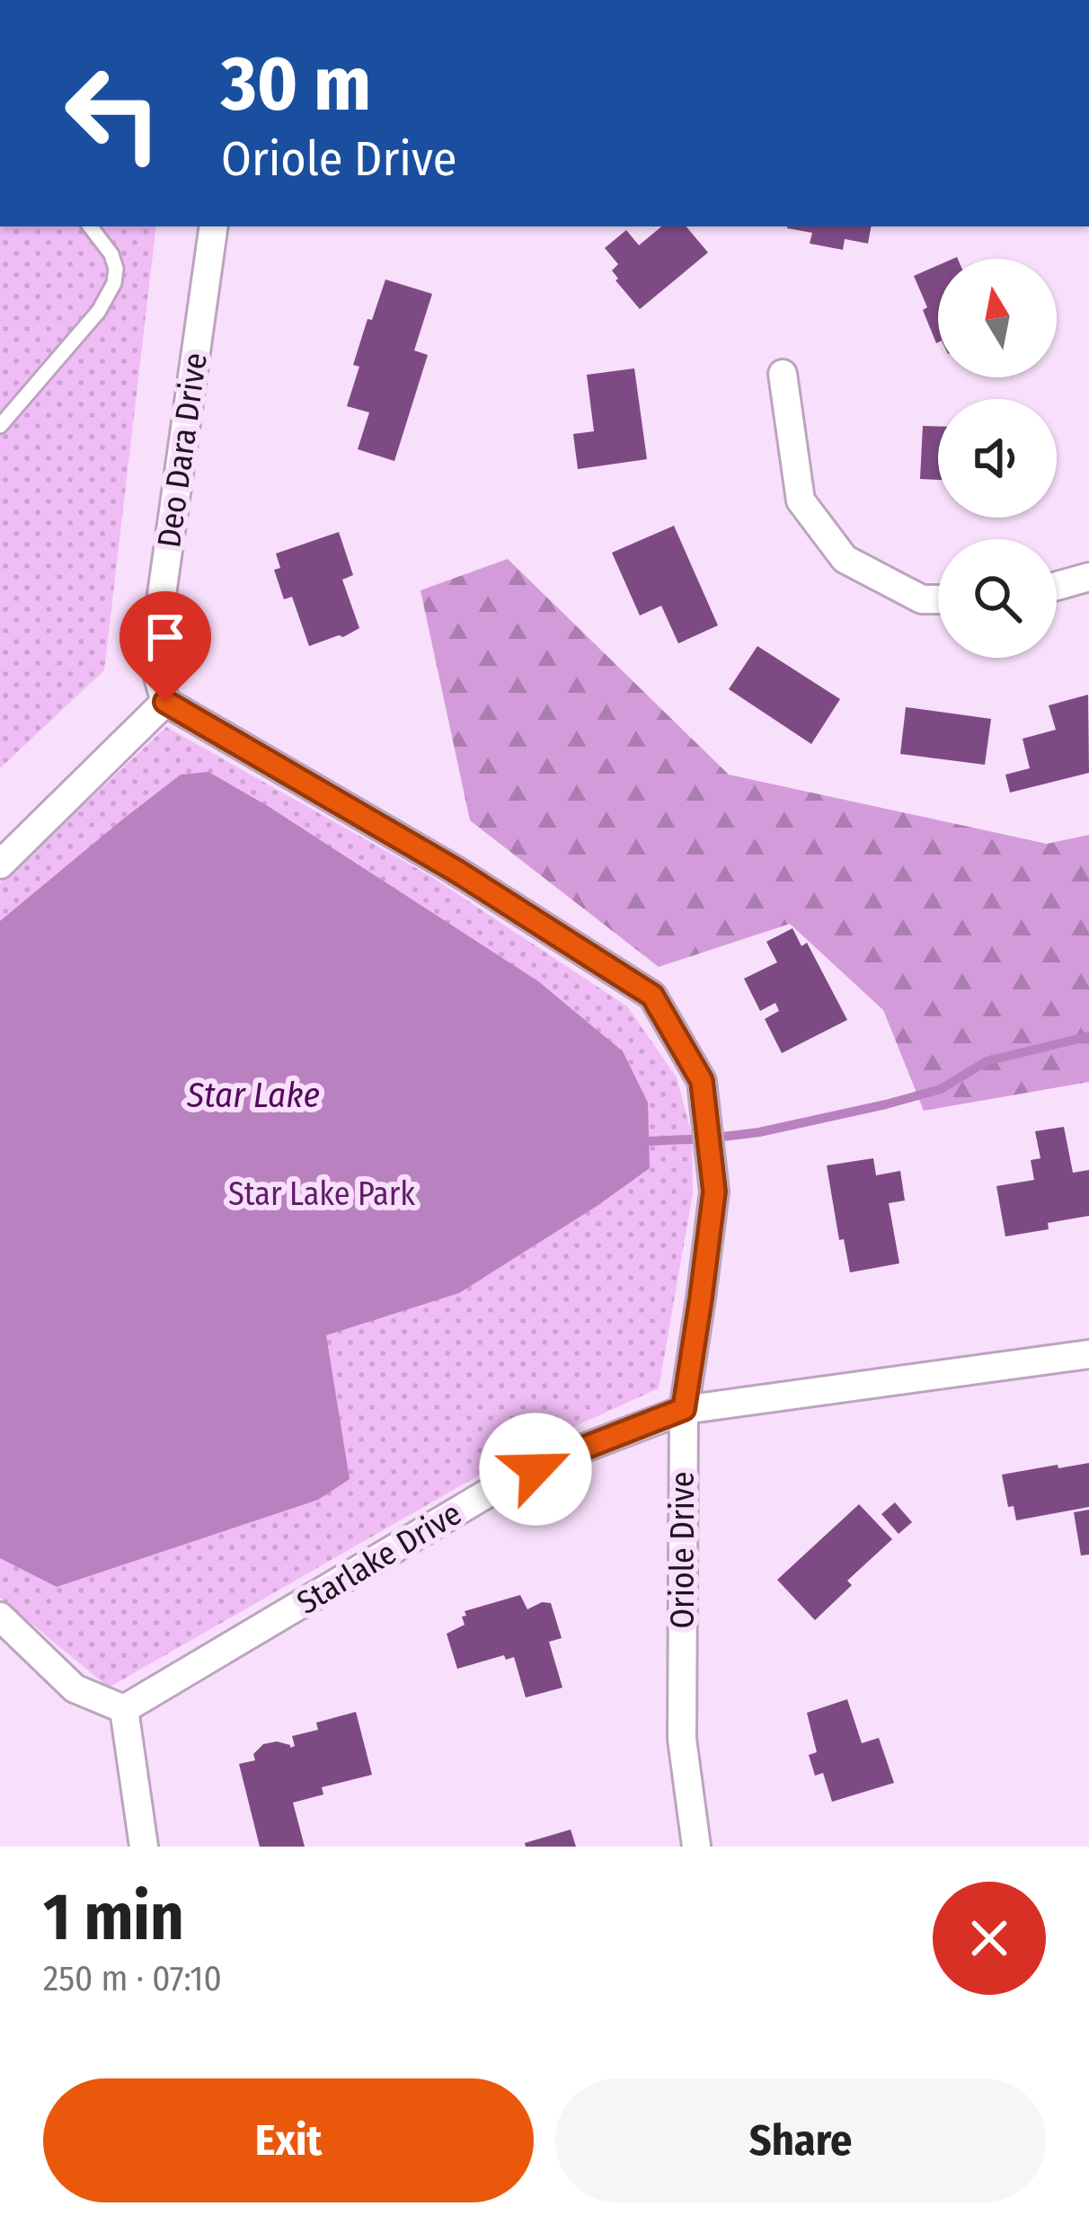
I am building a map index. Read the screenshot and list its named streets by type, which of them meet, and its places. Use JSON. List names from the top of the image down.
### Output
{
  "streets": {
    "street": ["Deo Dara Drive", "Oriole Drive", "Starlake Drive"]
  },
  "crossings": [
    ["Deo Dara Drive", "Oriole Drive"],
    ["Oriole Drive", "Starlake Drive"]
  ],
  "water": ["Star Lake"],
  "parks": ["Star Lake Park"],
  "north": "top",
  "page": {
    "turn": ["30 m", "Oriole Drive"],
    "heading": ["1 min", "250 m · 07:10"],
    "buttons": ["Exit", "Share"]
  }
}
